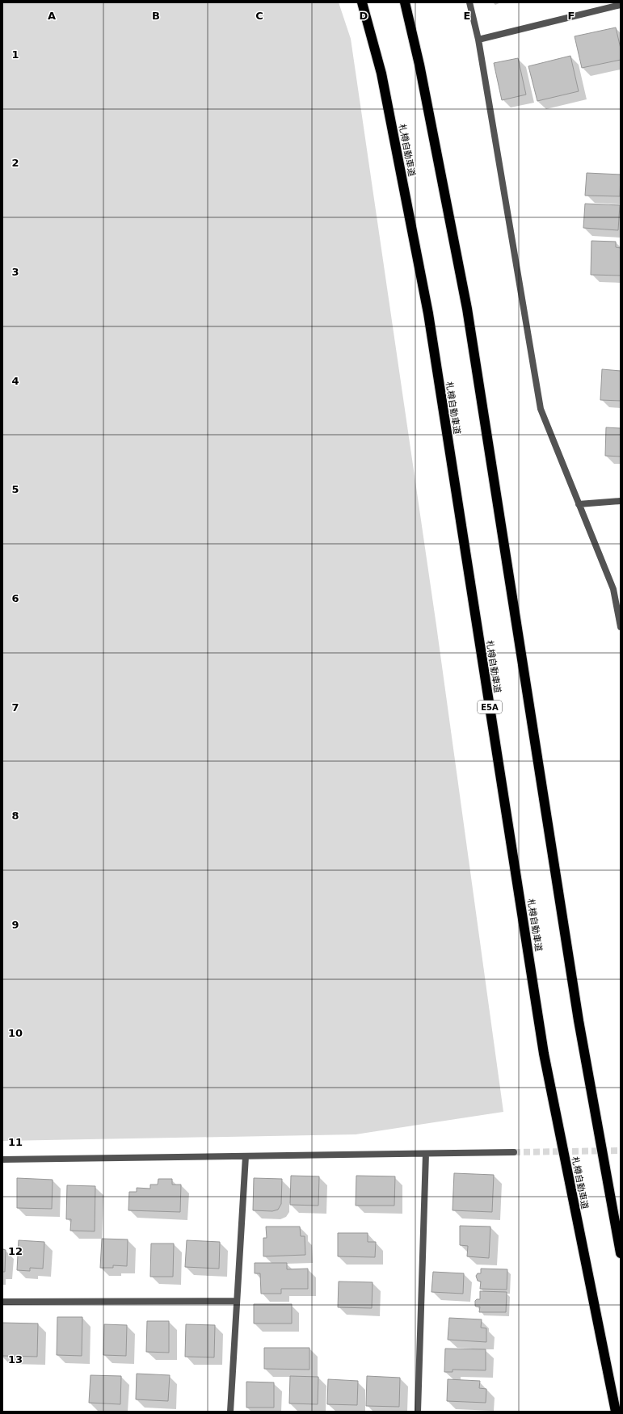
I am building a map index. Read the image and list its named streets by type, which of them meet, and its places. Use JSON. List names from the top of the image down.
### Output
{
  "streets": {
    "highway": ["札樽自動車道", "E5A"]
  },
  "grid": {
    "columns": [
      "A",
      "B",
      "C",
      "D",
      "E",
      "F"
    ],
    "rows": [
      "1",
      "2",
      "3",
      "4",
      "5",
      "6",
      "7",
      "8",
      "9",
      "10",
      "11",
      "12",
      "13"
    ]
  }
}
